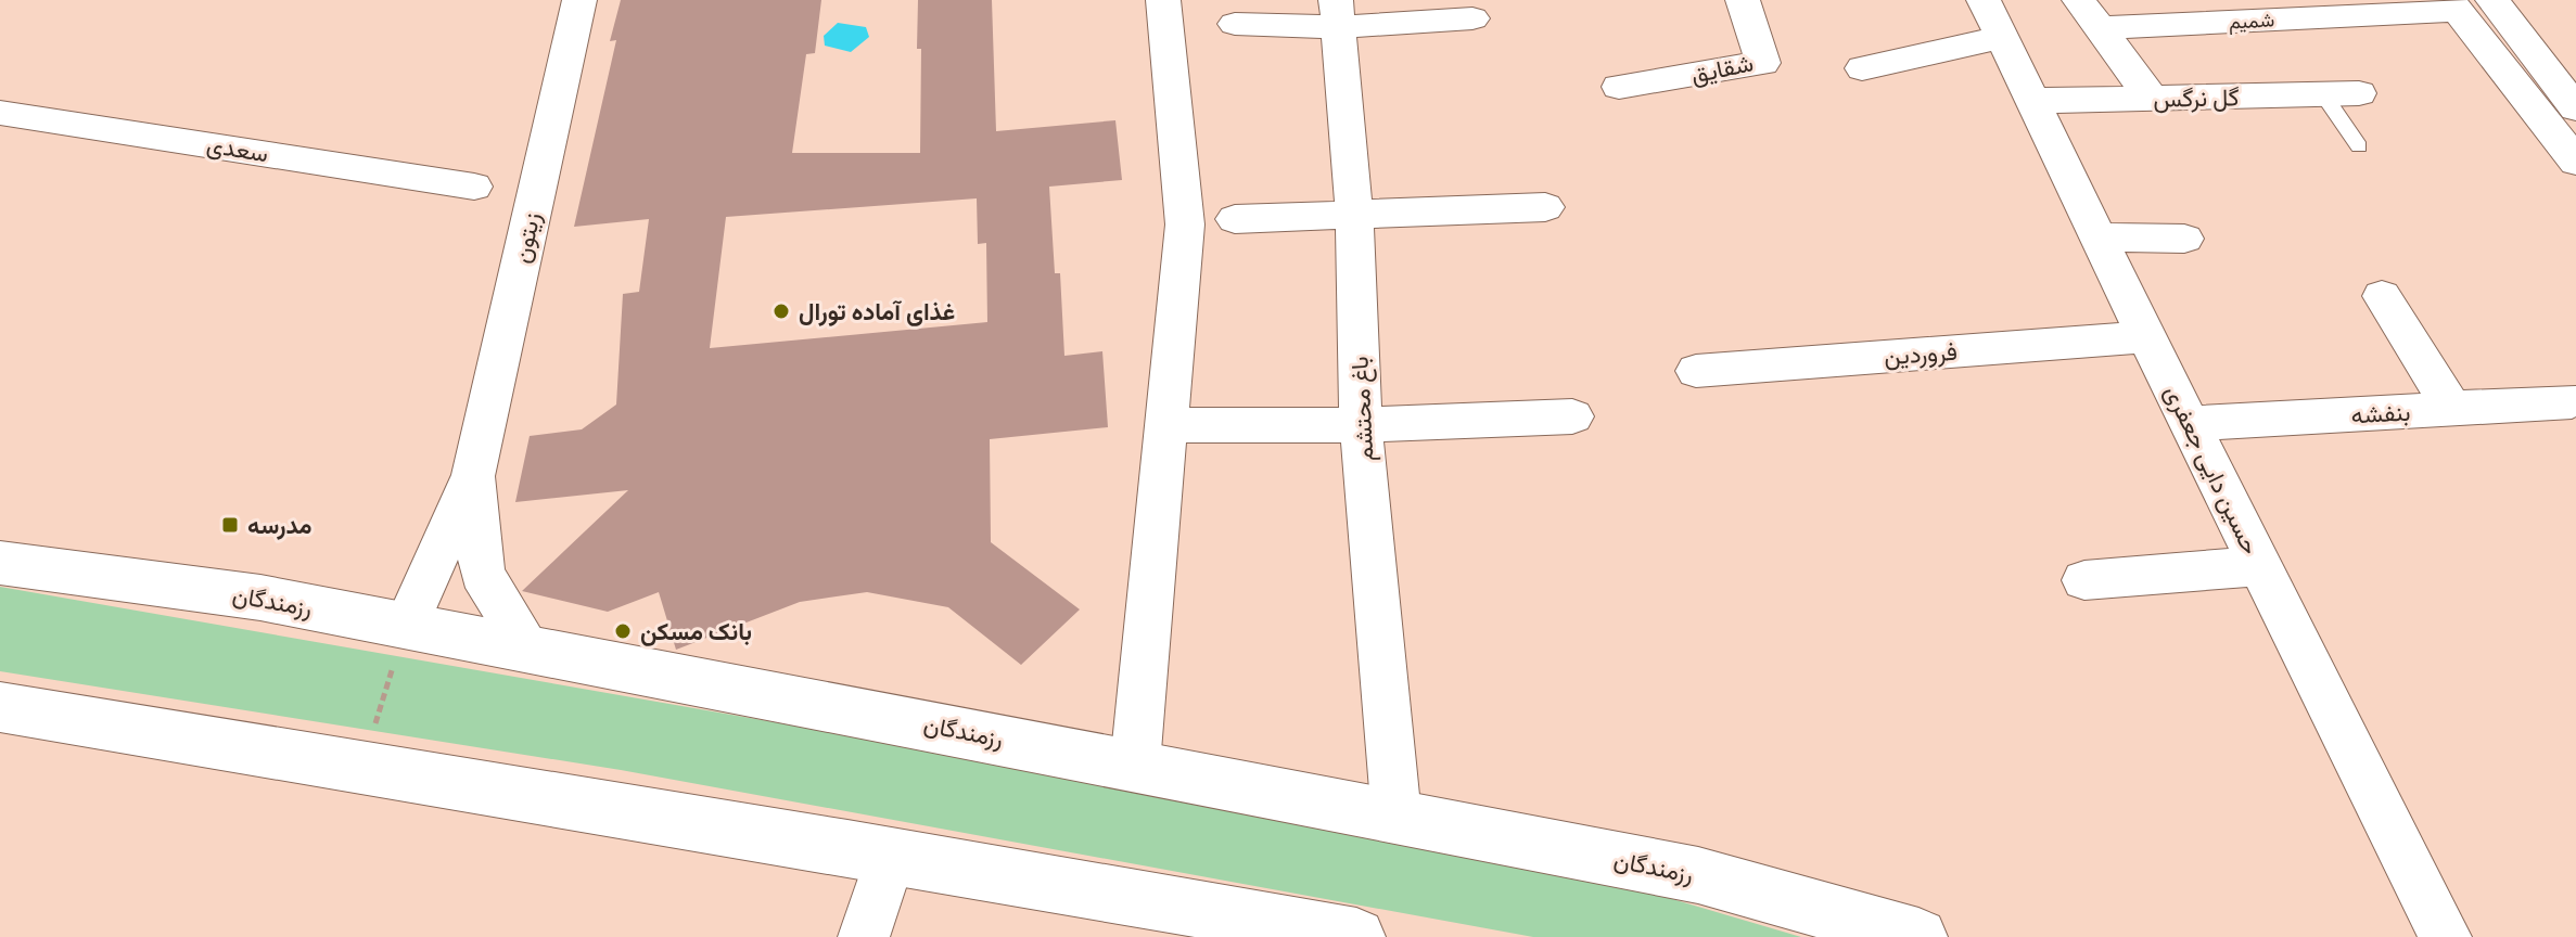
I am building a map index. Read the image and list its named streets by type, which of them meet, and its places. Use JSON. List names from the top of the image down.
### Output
{
  "streets": {
    "main road": ["رزمندگان"],
    "street": [
      "شمیم",
      "شقایق",
      "گل نرگس",
      "سعدی",
      "زیتون",
      "فروردین",
      "باغ محتشم",
      "بنفشه",
      "حسین دایی جعفری"
    ]
  },
  "crossings": [
    ["شمیم", "گل نرگس"],
    ["گل نرگس", "حسین دایی جعفری"],
    ["فروردین", "حسین دایی جعفری"],
    ["باغ محتشم", "رزمندگان"],
    ["بنفشه", "حسین دایی جعفری"]
  ],
  "places": {
    "other": ["غذای آماده تورال", "بانک مسکن"],
    "transit": ["مدرسه"]
  }
}
